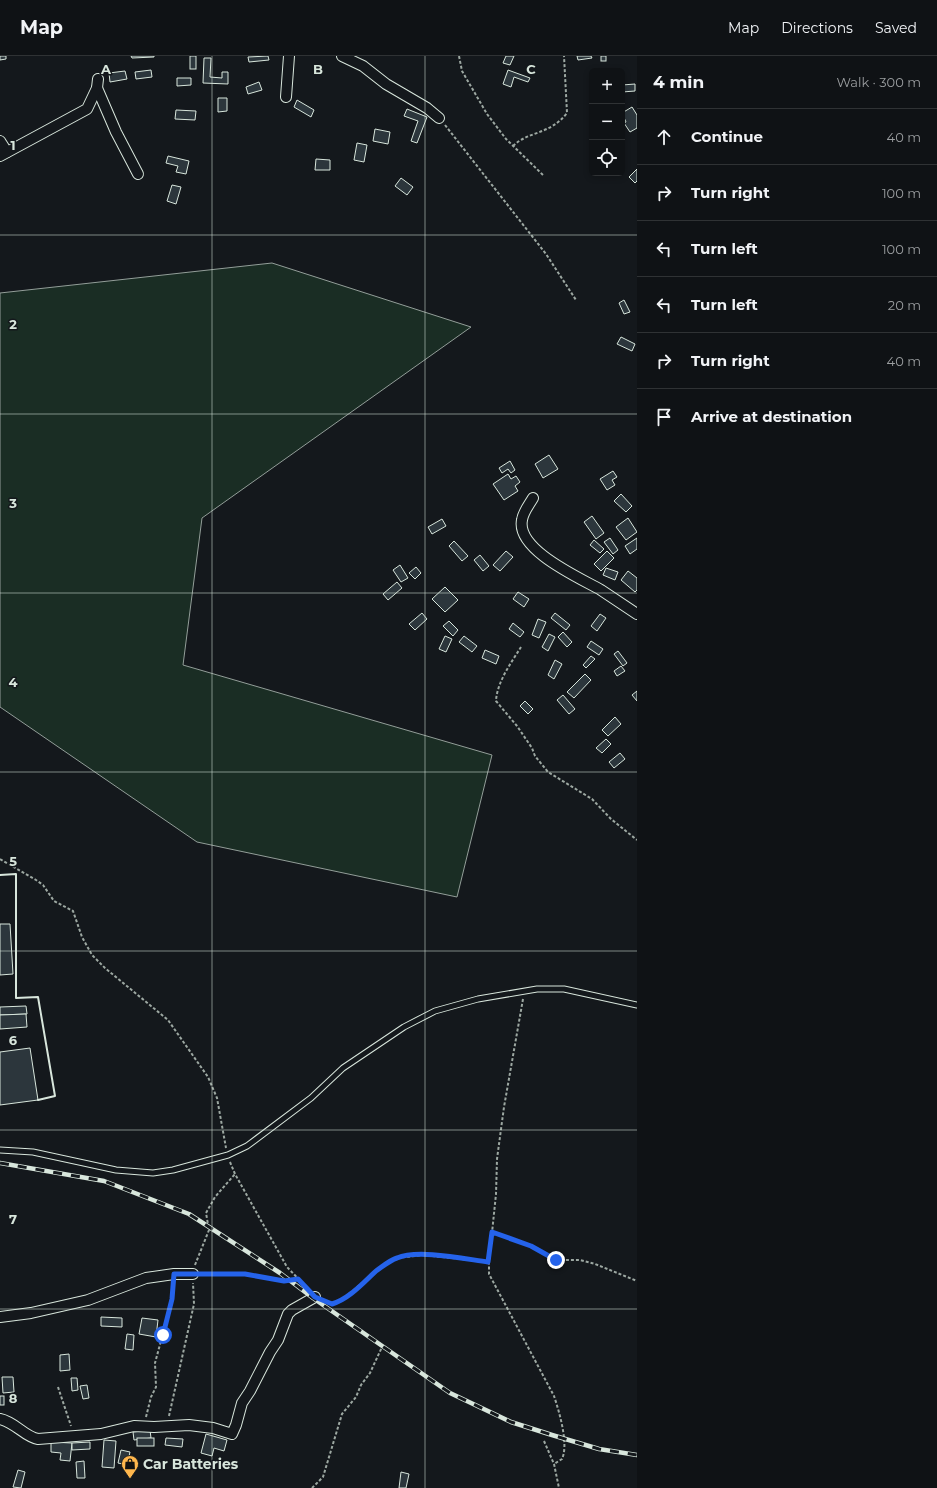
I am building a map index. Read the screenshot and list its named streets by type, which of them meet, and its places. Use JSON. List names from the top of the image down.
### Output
{
  "places": {
    "shop": ["Car Batteries"]
  },
  "page": {
    "header": "Map",
    "nav": ["Map", "Directions", "Saved"],
    "heading": ["4 min", "Walk · 300 m"],
    "map_buttons": ["+", "−"],
    "list": [
      ["Continue", "40 m"],
      ["Turn right", "100 m"],
      ["Turn left", "100 m"],
      ["Turn left", "20 m"],
      ["Turn right", "40 m"],
      "Arrive at destination"
    ]
  },
  "grid": {
    "columns": ["A", "B", "C"],
    "rows": [
      "1",
      "2",
      "3",
      "4",
      "5",
      "6",
      "7",
      "8"
    ]
  }
}
